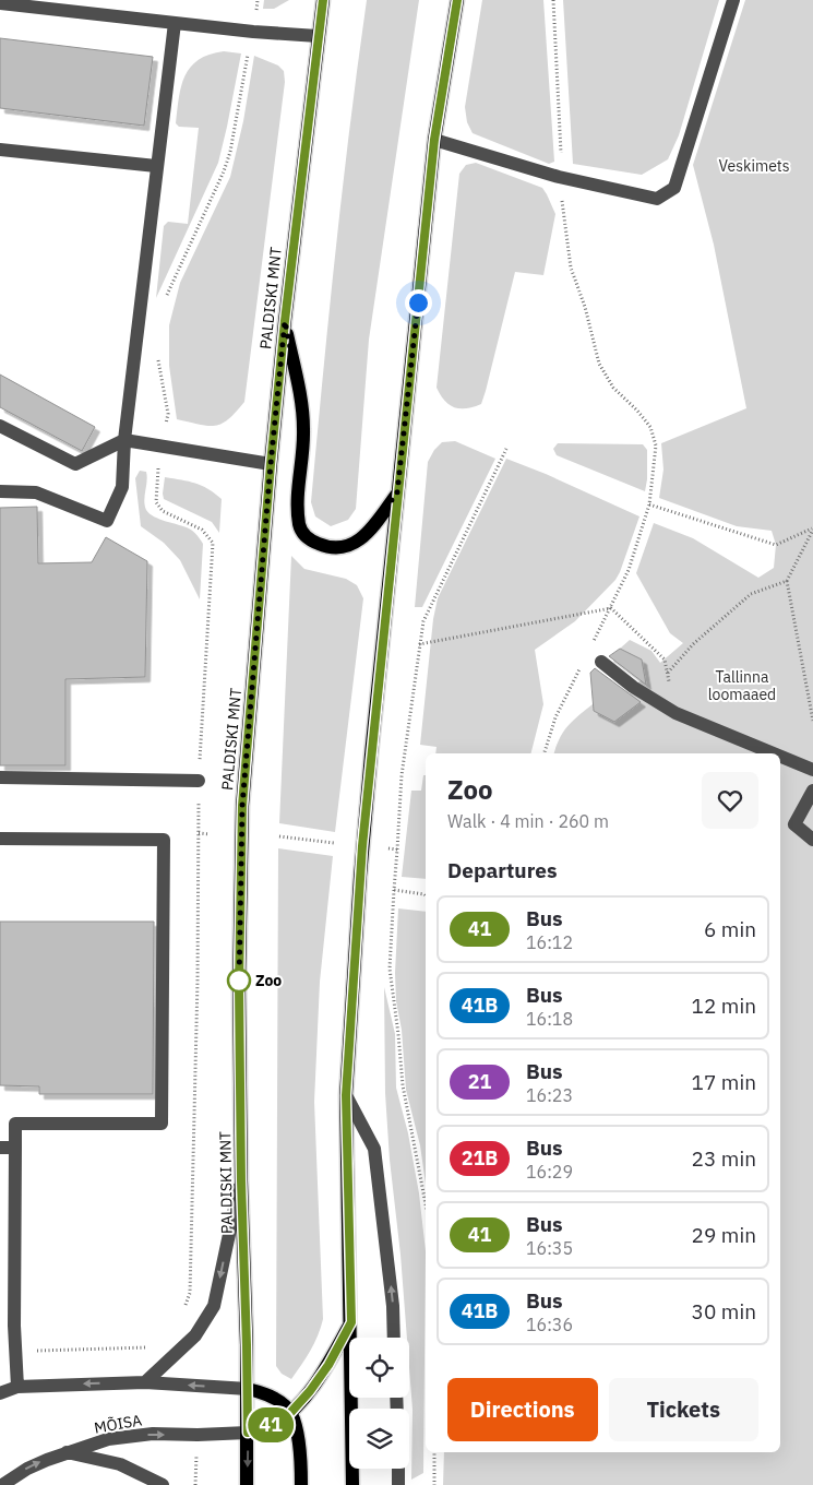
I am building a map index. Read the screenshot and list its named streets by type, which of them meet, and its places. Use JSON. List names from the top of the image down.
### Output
{
  "streets": {
    "main road": ["PALDISKI MNT"],
    "street": ["MÕISA"]
  },
  "crossings": [
    ["PALDISKI MNT", "MÕISA"]
  ],
  "parks": ["Veskimets", "Tallinna loomaaed"],
  "places": ["Zoo"],
  "lines": ["bus line 41"],
  "page": {
    "on_map": "41",
    "heading": [
      ["Zoo", "Walk · 4 min · 260 m"],
      "Departures"
    ],
    "list": [
      {
        "mark": "41",
        "name": "Bus",
        "note": "16:12",
        "value": "6 min"
      },
      {
        "mark": "41B",
        "name": "Bus",
        "note": "16:18",
        "value": "12 min"
      },
      {
        "mark": "21",
        "name": "Bus",
        "note": "16:23",
        "value": "17 min"
      },
      {
        "mark": "21B",
        "name": "Bus",
        "note": "16:29",
        "value": "23 min"
      },
      {
        "mark": "41",
        "name": "Bus",
        "note": "16:35",
        "value": "29 min"
      },
      {
        "mark": "41B",
        "name": "Bus",
        "note": "16:36",
        "value": "30 min"
      }
    ],
    "buttons": ["Directions", "Tickets"]
  }
}
